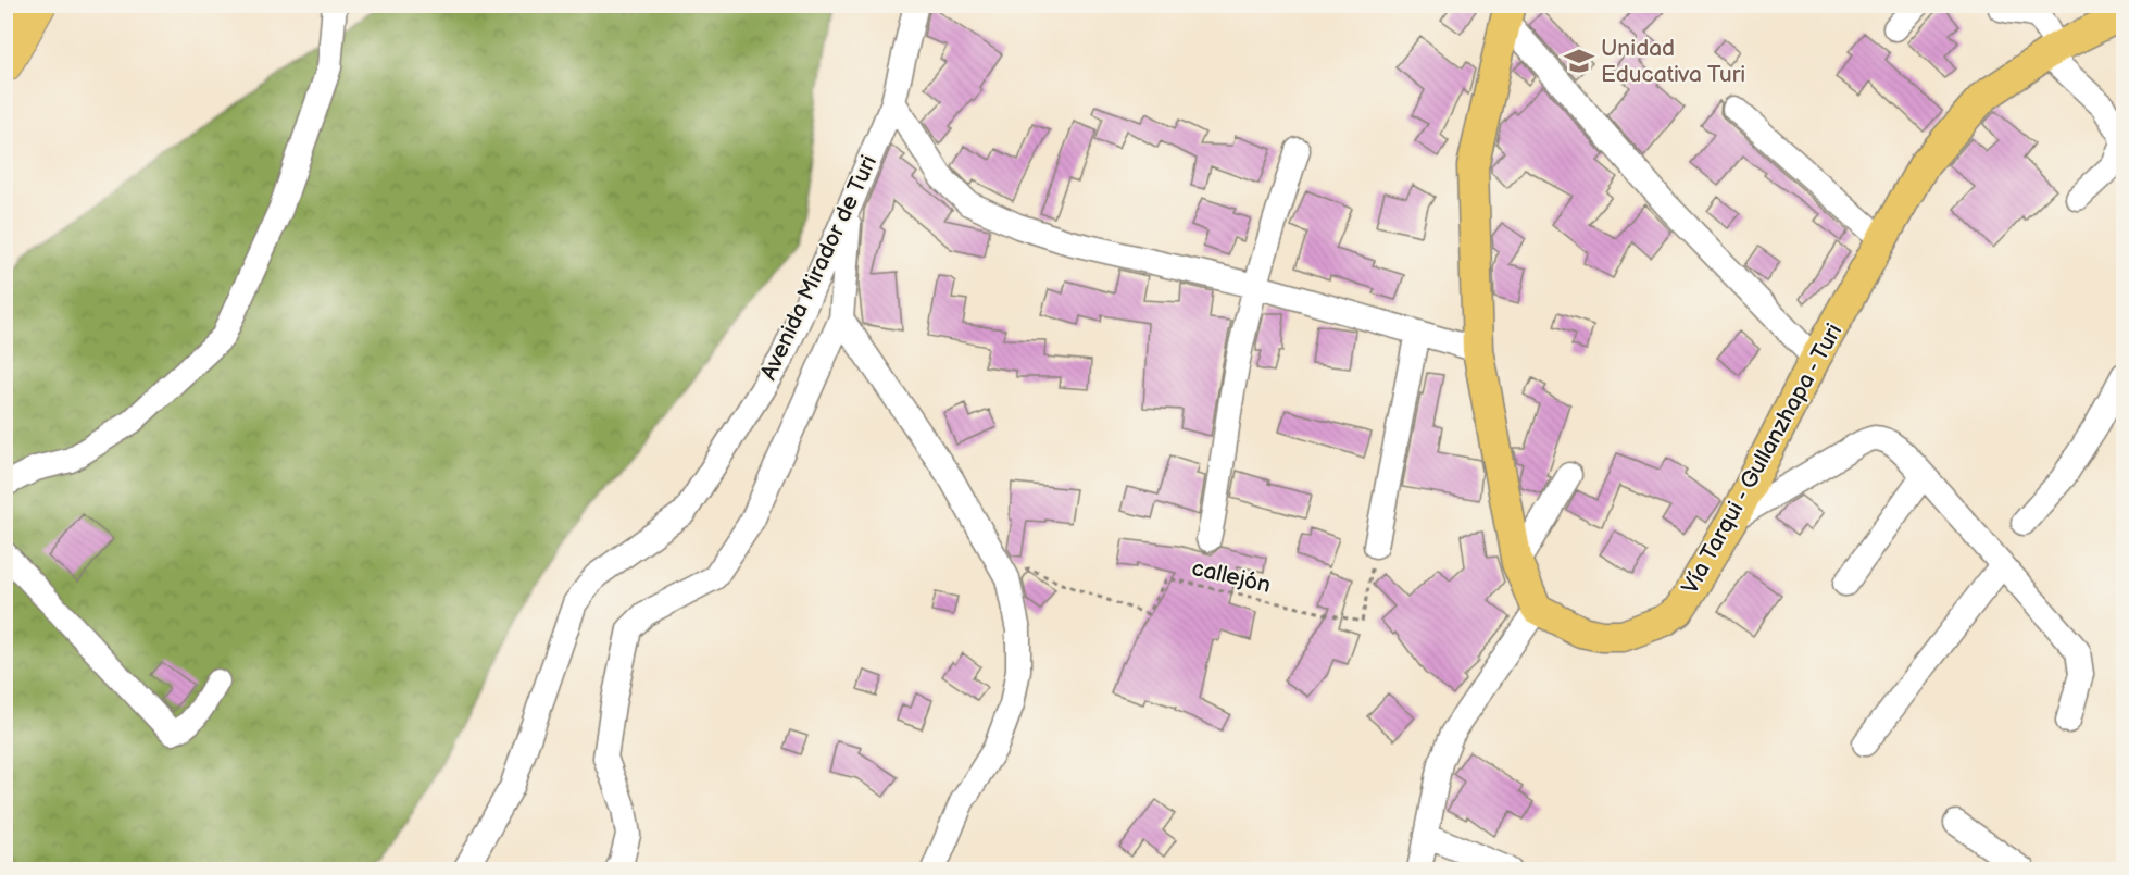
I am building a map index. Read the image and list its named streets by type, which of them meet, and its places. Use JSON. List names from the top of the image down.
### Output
{
  "streets": {
    "main road": ["Vía Tarqui - Gullanzhapa - Turi"],
    "street": ["Avenida Mirador de Turi"],
    "path": ["callejón"]
  },
  "places": {
    "school or university": ["Unidad Educativa Turi"]
  }
}
